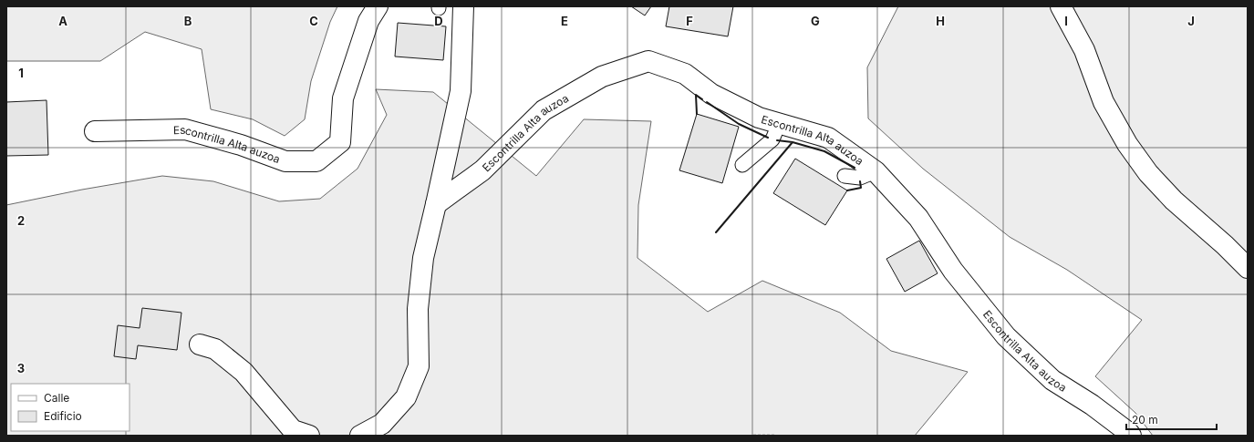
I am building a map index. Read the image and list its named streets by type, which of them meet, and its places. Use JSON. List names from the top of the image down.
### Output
{
  "streets": {
    "street": ["Escontrilla Alta auzoa"]
  },
  "legend": ["Calle", "Edificio"],
  "scale_bar": "20 m",
  "grid": {
    "columns": [
      "A",
      "B",
      "C",
      "D",
      "E",
      "F",
      "G",
      "H",
      "I",
      "J"
    ],
    "rows": ["1", "2", "3"]
  }
}
